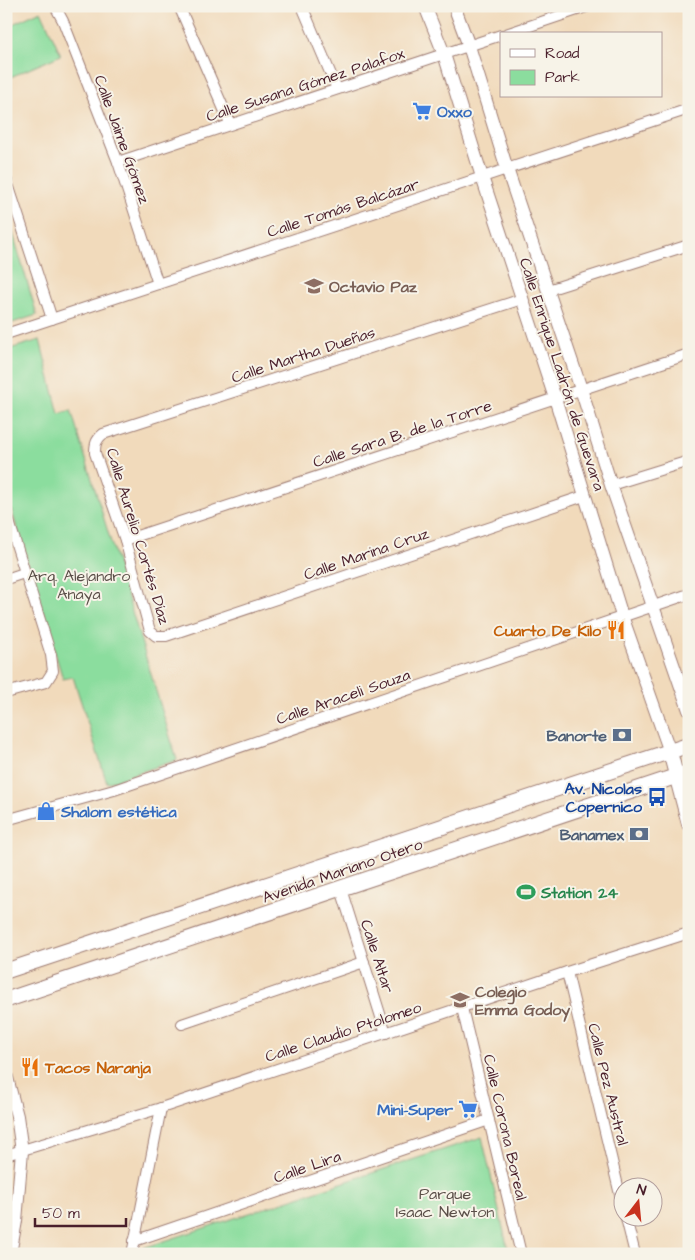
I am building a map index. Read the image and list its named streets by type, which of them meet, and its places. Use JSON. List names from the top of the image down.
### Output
{
  "streets": {
    "main road": ["Avenida Mariano Otero"],
    "street": [
      "Calle Susana Gómez Palafox",
      "Calle Jaime Gómez",
      "Calle Tomás Balcázar",
      "Calle Martha Dueñas",
      "Calle Enrique Ladrón de Guevara",
      "Calle Sara B. de la Torre",
      "Calle Aurelio Cortés Díaz",
      "Calle Marina Cruz",
      "Calle Araceli Souza",
      "Calle Altar",
      "Calle Claudio Ptolomeo",
      "Calle Pez Austral",
      "Calle Corona Boreal",
      "Calle Lira"
    ]
  },
  "crossings": [
    ["Calle Susana Gómez Palafox", "Calle Jaime Gómez"],
    ["Calle Susana Gómez Palafox", "Calle Enrique Ladrón de Guevara"],
    ["Calle Jaime Gómez", "Calle Tomás Balcázar"],
    ["Calle Tomás Balcázar", "Calle Enrique Ladrón de Guevara"],
    ["Calle Martha Dueñas", "Calle Enrique Ladrón de Guevara"],
    ["Calle Martha Dueñas", "Calle Aurelio Cortés Díaz"],
    ["Calle Enrique Ladrón de Guevara", "Calle Sara B. de la Torre"],
    ["Calle Enrique Ladrón de Guevara", "Calle Marina Cruz"],
    ["Calle Enrique Ladrón de Guevara", "Calle Araceli Souza"],
    ["Calle Enrique Ladrón de Guevara", "Avenida Mariano Otero"],
    ["Calle Sara B. de la Torre", "Calle Aurelio Cortés Díaz"],
    ["Calle Aurelio Cortés Díaz", "Calle Marina Cruz"],
    ["Avenida Mariano Otero", "Calle Altar"],
    ["Calle Altar", "Calle Claudio Ptolomeo"],
    ["Calle Claudio Ptolomeo", "Calle Pez Austral"],
    ["Calle Claudio Ptolomeo", "Calle Corona Boreal"],
    ["Calle Corona Boreal", "Calle Lira"]
  ],
  "parks": ["Arq. Alejandro Anaya", "Parque Isaac Newton"],
  "places": {
    "supermarket": ["Oxxo", "Mini-Super"],
    "school or university": ["Octavio Paz", "Colegio Emma Godoy"],
    "restaurant": ["Cuarto De Kilo", "Tacos Naranja"],
    "bank": ["Banorte", "Banamex"],
    "bus stop": ["Av. Nicolas Copernico"],
    "shop": ["Shalom estética"],
    "sports": ["Station 24"]
  },
  "legend": ["Road", "Park"],
  "scale_bar": "50 m",
  "north": "top"
}
